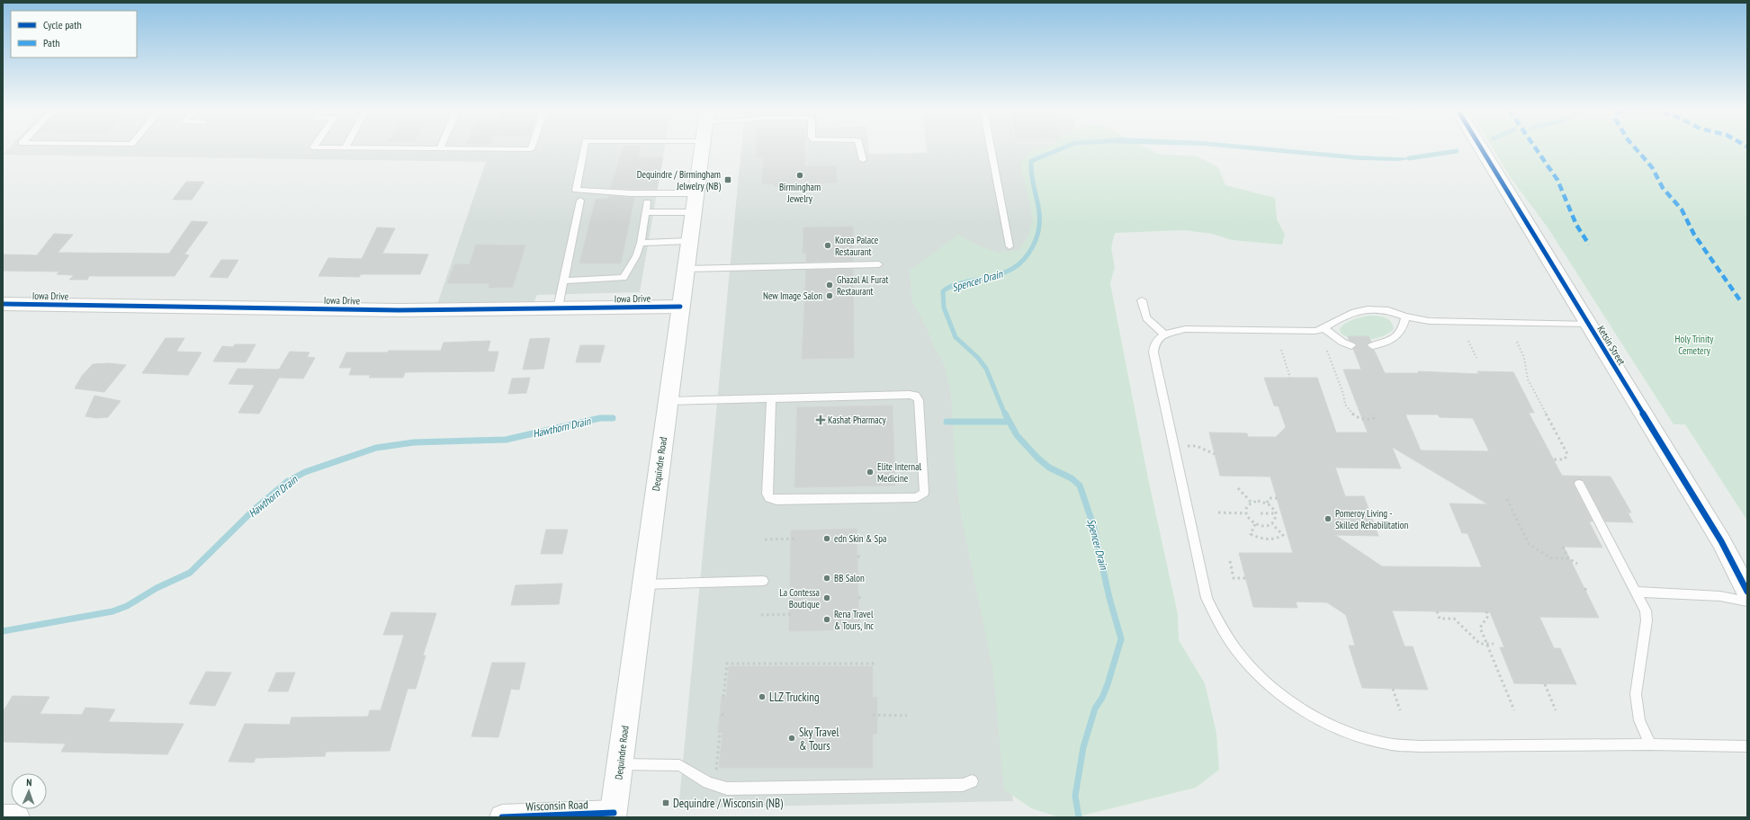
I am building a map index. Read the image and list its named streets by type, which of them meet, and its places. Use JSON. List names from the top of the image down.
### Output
{
  "streets": {
    "main road": ["Dequindre Road"],
    "street": ["Iowa Drive", "Ketsin Street", "Wisconsin Road"]
  },
  "crossings": [
    ["Iowa Drive", "Dequindre Road"],
    ["Dequindre Road", "Wisconsin Road"]
  ],
  "water": ["Spencer Drain", "Hawthorn Drain"],
  "parks": ["Holy Trinity Cemetery"],
  "places": {
    "other": [
      "Birmingham Jewelry",
      "Korea Palace Restaurant",
      "Ghazal Al Furat Restaurant",
      "New Image Salon",
      "Elite Internal Medicine",
      "Pomeroy Living - Skilled Rehabilitation",
      "edn Skin & Spa",
      "BB Salon",
      "La Contessa Boutique",
      "Rena Travel & Tours, Inc",
      "LLZ Trucking",
      "Sky Travel & Tours"
    ],
    "transit": ["Dequindre / Birmingham Jelwelry (NB)", "Dequindre / Wisconsin (NB)"],
    "health": ["Kashat Pharmacy"]
  },
  "legend": ["Cycle path", "Path"],
  "north": "top"
}
